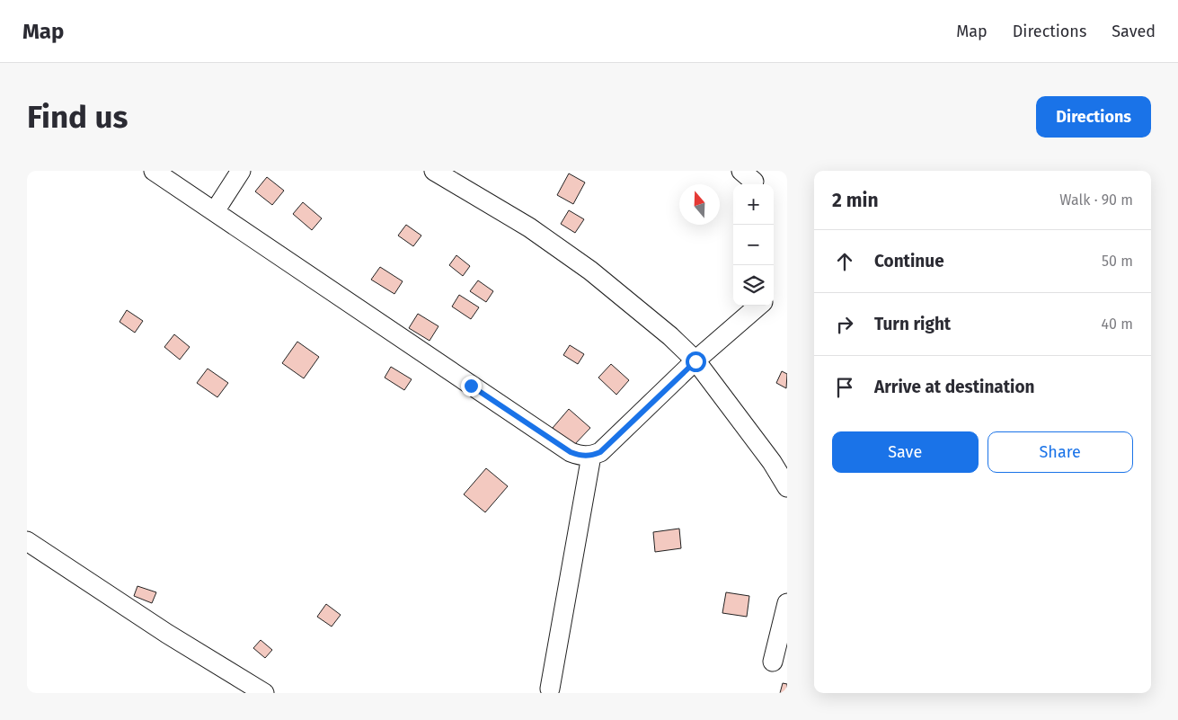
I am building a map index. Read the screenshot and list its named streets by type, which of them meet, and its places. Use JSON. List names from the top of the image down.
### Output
{
  "north": "top",
  "page": {
    "header": "Map",
    "nav": ["Map", "Directions", "Saved"],
    "buttons": [
      "Directions",
      ["Save", "Share"]
    ],
    "title": "Find us",
    "heading": ["2 min", "Walk · 90 m"],
    "map_buttons": ["+", "−"],
    "list": [
      ["Continue", "50 m"],
      ["Turn right", "40 m"],
      "Arrive at destination"
    ]
  }
}
